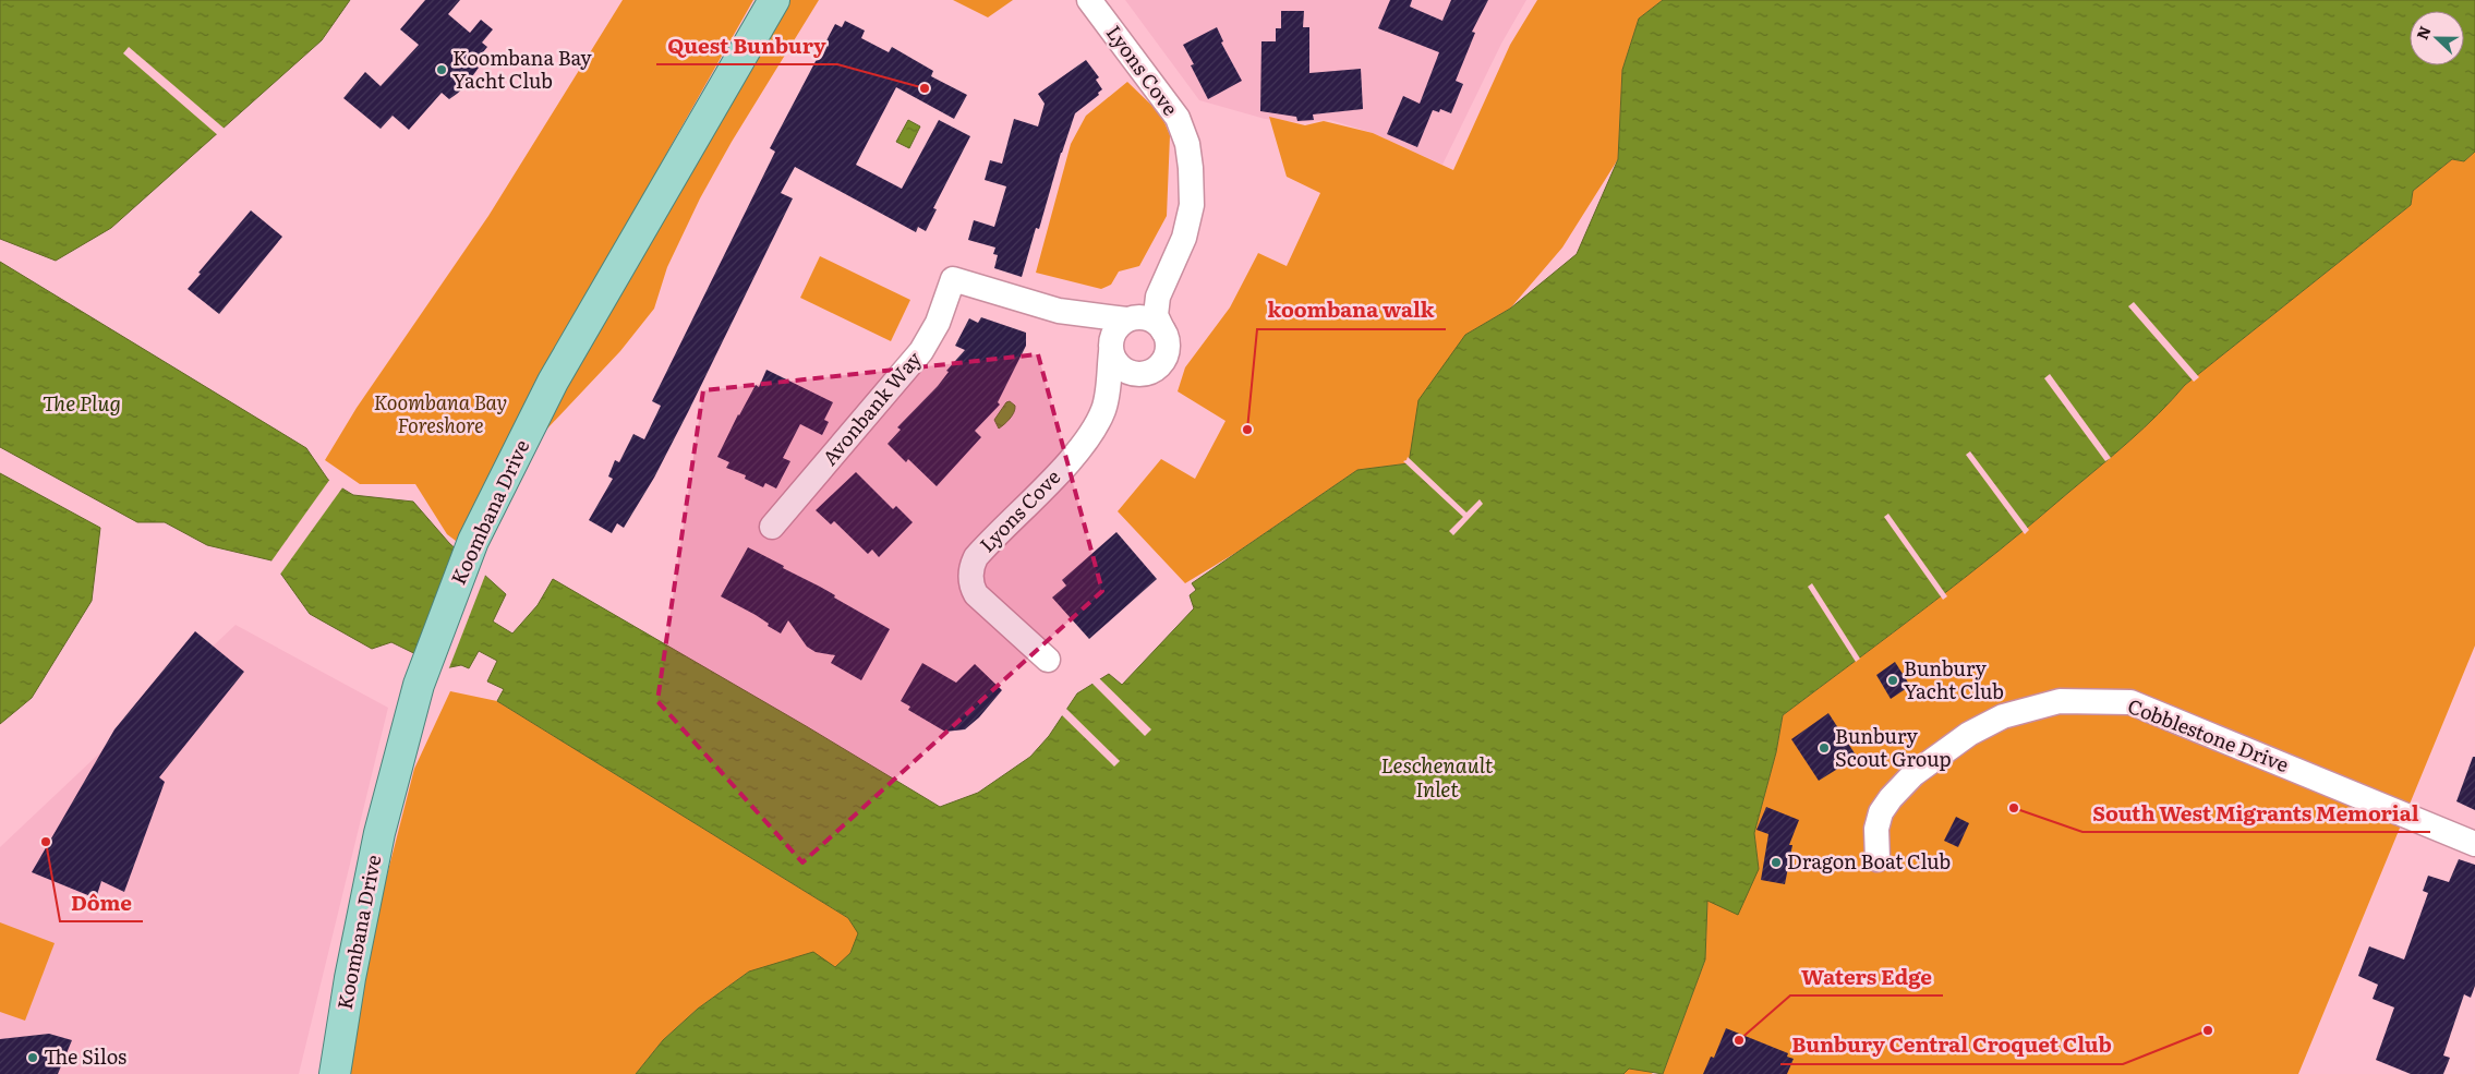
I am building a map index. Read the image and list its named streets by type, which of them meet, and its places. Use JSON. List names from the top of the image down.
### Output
{
  "streets": {
    "main road": ["Koombana Drive"],
    "street": ["Lyons Cove", "Avonbank Way", "Cobblestone Drive"]
  },
  "water": ["The Plug", "Leschenault Inlet"],
  "parks": ["Koombana Bay Foreshore"],
  "places": [
    "Koombana Bay Yacht Club",
    "Quest Bunbury",
    "koombana walk",
    "Bunbury Yacht Club",
    "Bunbury Scout Group",
    "South West Migrants Memorial",
    "Dôme",
    "Dragon Boat Club",
    "Bunbury Central Croquet Club",
    "Waters Edge",
    "The Silos"
  ],
  "north": "left"
}
